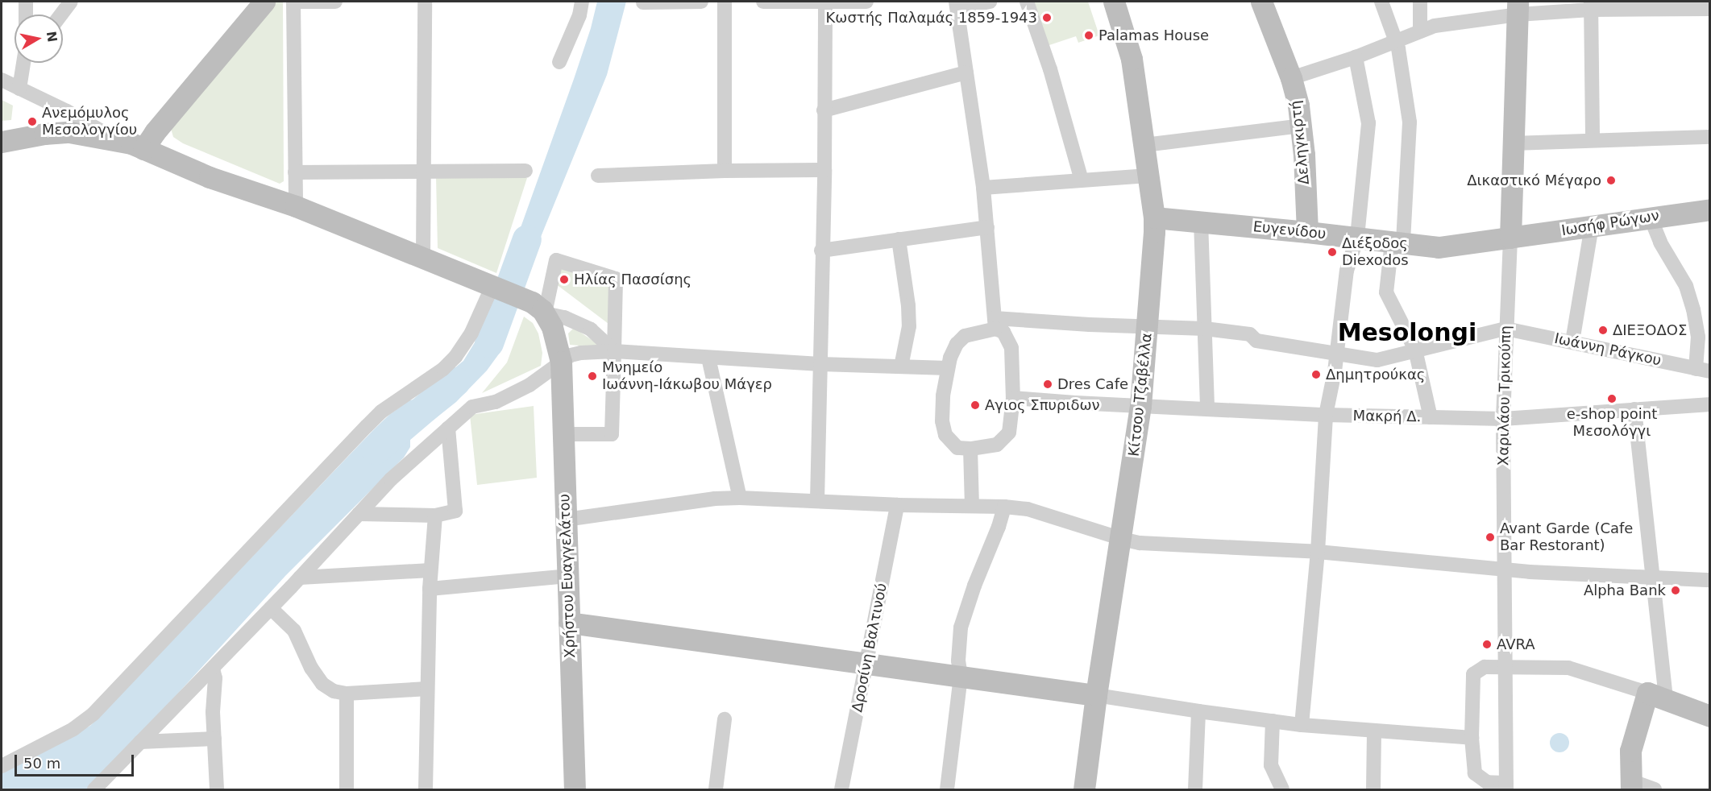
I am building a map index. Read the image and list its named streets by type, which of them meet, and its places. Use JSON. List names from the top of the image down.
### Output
{
  "streets": {
    "street": [
      "Δεληγκιρτή",
      "Ιωσήφ Ρώγων",
      "Ευγενίδου",
      "Ιωάννη Ράγκου",
      "Κίτσου Τζαβέλλα",
      "Χαριλάου Τρικούπη",
      "Μακρή Δ.",
      "Χρήστου Ευαγγελάτου",
      "Δροσίνη Βαλτινού"
    ]
  },
  "crossings": [
    ["Δεληγκιρτή", "Ευγενίδου"],
    ["Ιωσήφ Ρώγων", "Ευγενίδου"],
    ["Ιωσήφ Ρώγων", "Χαριλάου Τρικούπη"],
    ["Ευγενίδου", "Κίτσου Τζαβέλλα"],
    ["Ευγενίδου", "Χαριλάου Τρικούπη"],
    ["Ιωάννη Ράγκου", "Χαριλάου Τρικούπη"],
    ["Κίτσου Τζαβέλλα", "Μακρή Δ."],
    ["Χαριλάου Τρικούπη", "Μακρή Δ."]
  ],
  "districts": ["Mesolongi"],
  "places": [
    "Κωστής Παλαμάς 1859-1943",
    "Palamas House",
    "Ανεμόμυλος Μεσολογγίου",
    "Δικαστικό Μέγαρο",
    "Διέξοδος Diexodos",
    "Ηλίας Πασσίσης",
    "ΔΙΕΞΟΔΟΣ",
    "Δημητρούκας",
    "Μνημείο Ιωάννη-Ιάκωβου Μάγερ",
    "Dres Cafe",
    "e-shop point Μεσολόγγι",
    "Αγιος Σπυριδων",
    "Avant Garde (Cafe Bar Restorant)",
    "Alpha Bank",
    "AVRA"
  ],
  "scale_bar": "50 m",
  "north": "right"
}
